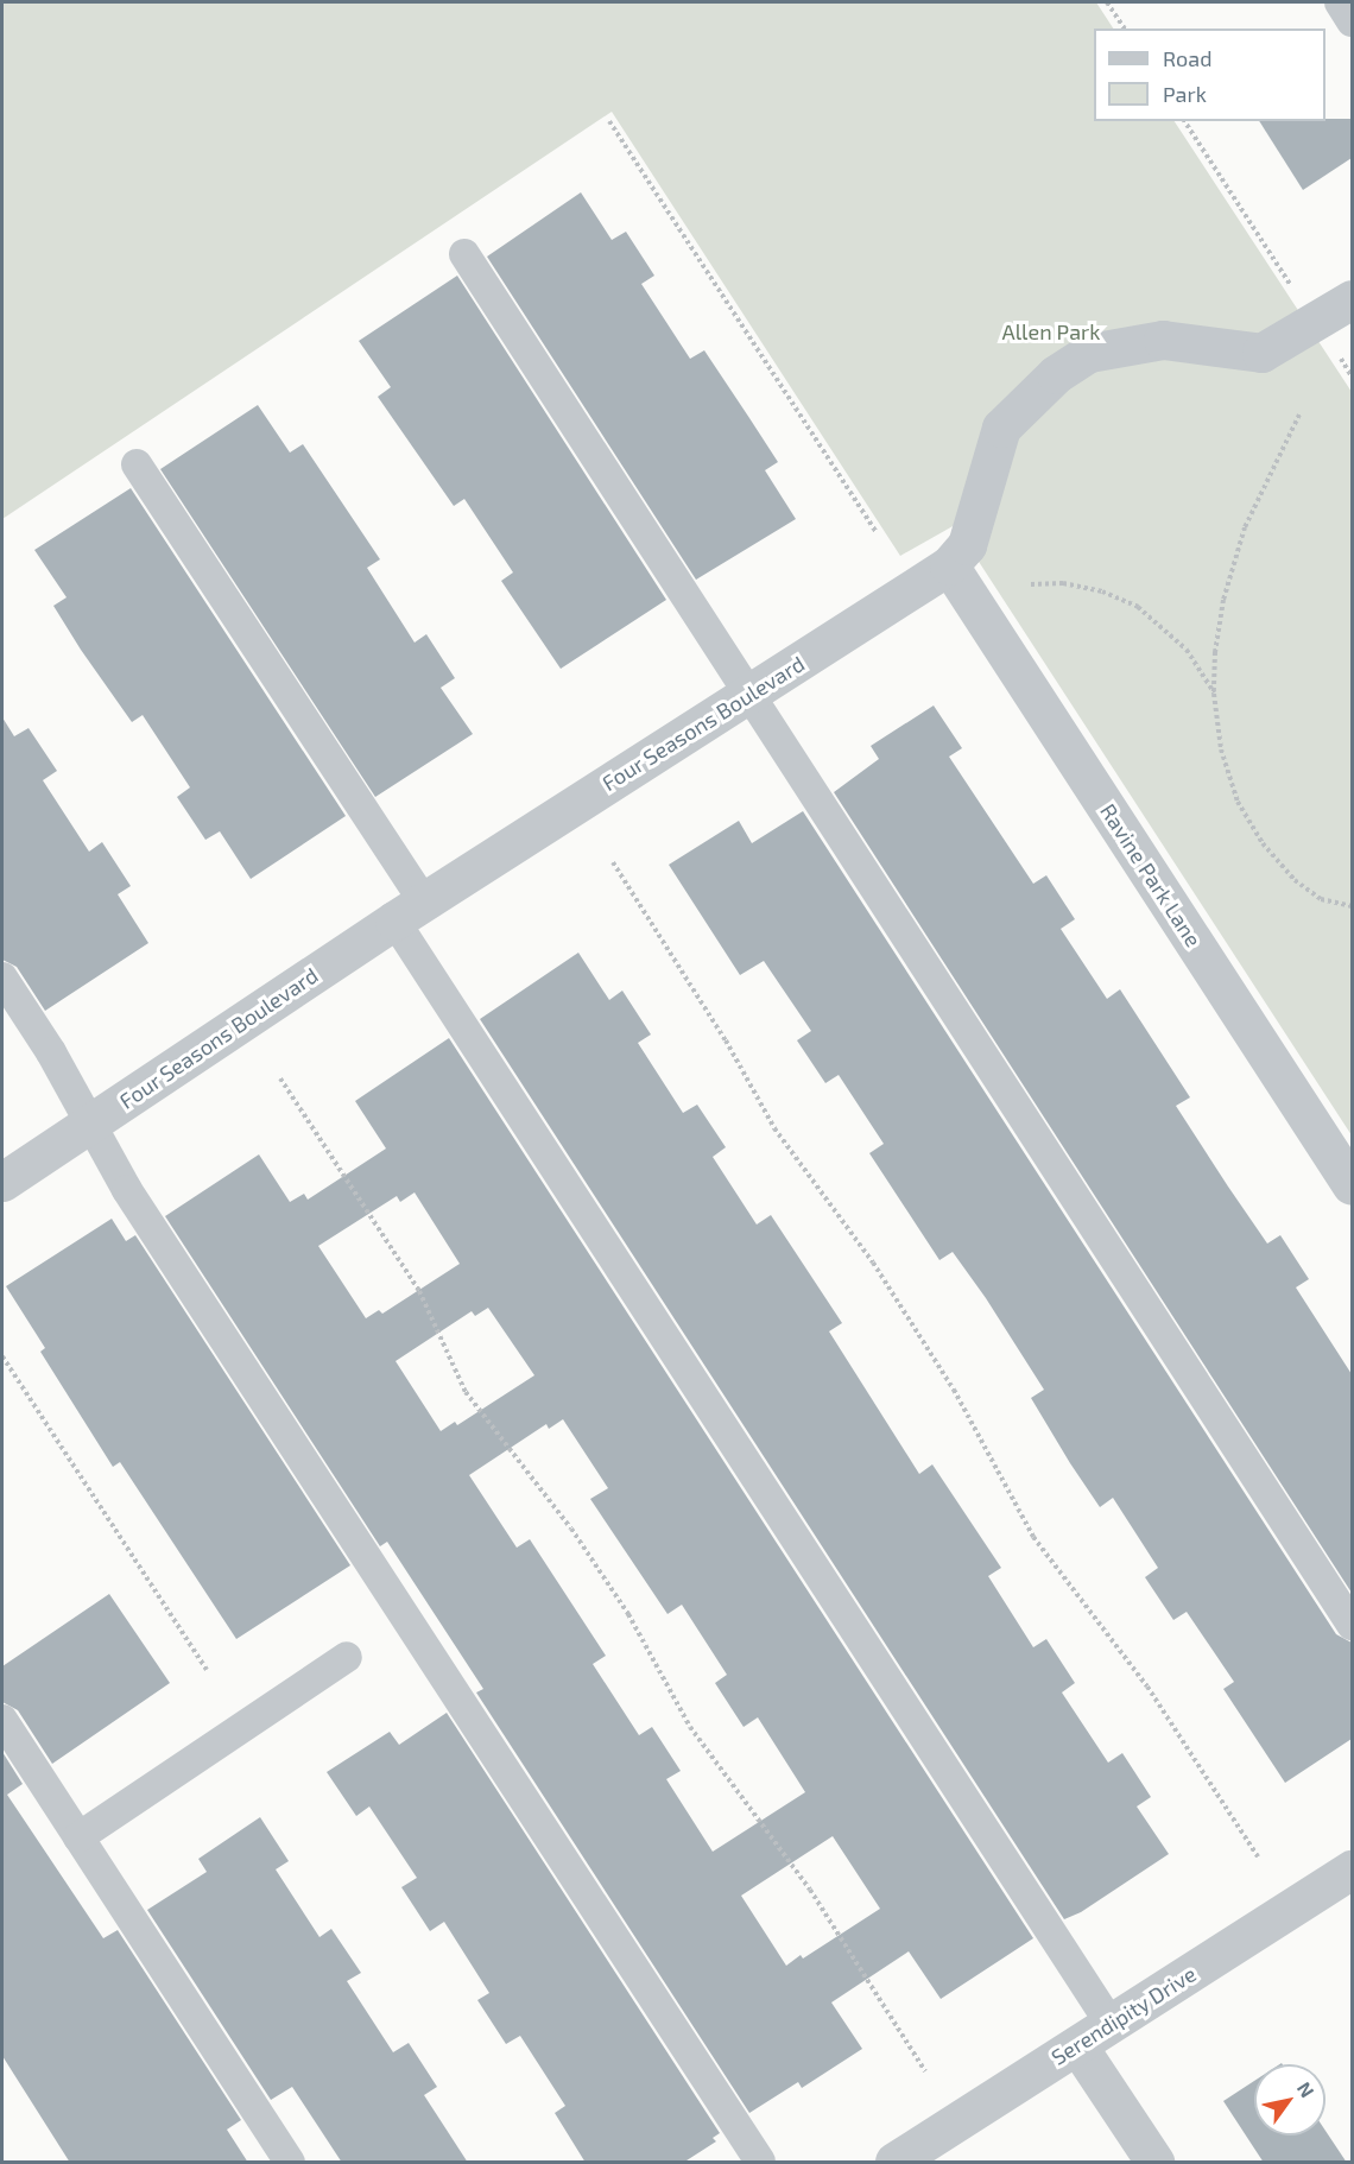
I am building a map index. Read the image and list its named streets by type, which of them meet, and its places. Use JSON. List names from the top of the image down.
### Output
{
  "streets": {
    "street": ["Four Seasons Boulevard", "Ravine Park Lane", "Serendipity Drive"]
  },
  "crossings": [
    ["Four Seasons Boulevard", "Ravine Park Lane"]
  ],
  "parks": ["Allen Park"],
  "legend": ["Road", "Park"],
  "north": "top right"
}
